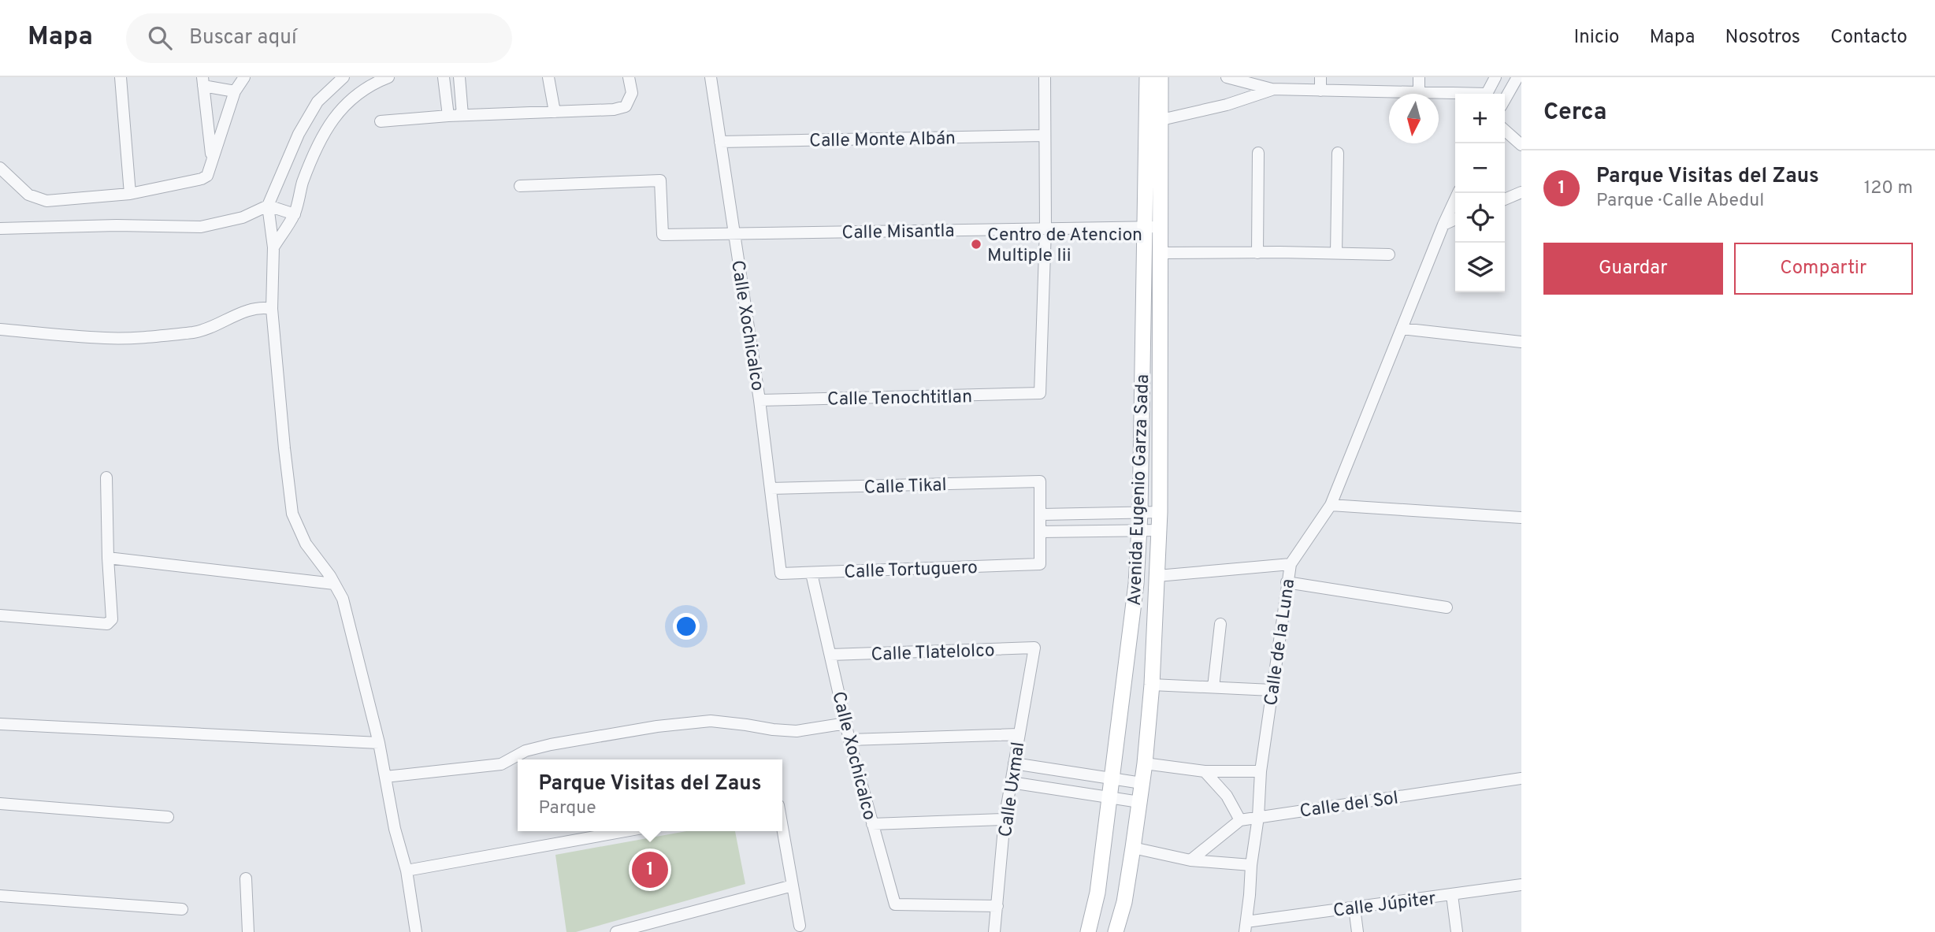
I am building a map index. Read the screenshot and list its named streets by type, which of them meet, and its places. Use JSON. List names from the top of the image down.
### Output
{
  "streets": {
    "main road": ["Avenida Eugenio Garza Sada"],
    "street": [
      "Calle Monte Albán",
      "Calle Misantla",
      "Calle Xochicalco",
      "Calle Tenochtitlan",
      "Calle Tikal",
      "Calle Tortuguero",
      "Calle de la Luna",
      "Calle Tlatelolco",
      "Calle Uxmal",
      "Calle del Sol",
      "Calle Júpiter"
    ]
  },
  "crossings": [
    ["Calle Monte Albán", "Calle Xochicalco"],
    ["Calle Misantla", "Calle Xochicalco"],
    ["Calle Misantla", "Calle Tenochtitlan"],
    ["Calle Misantla", "Avenida Eugenio Garza Sada"],
    ["Calle Xochicalco", "Calle Tenochtitlan"],
    ["Calle Xochicalco", "Calle Tikal"],
    ["Calle Xochicalco", "Calle Tortuguero"],
    ["Calle Xochicalco", "Calle Tlatelolco"],
    ["Calle Xochicalco", "Calle Uxmal"],
    ["Calle de la Luna", "Calle del Sol"],
    ["Calle de la Luna", "Calle Júpiter"],
    ["Calle Tlatelolco", "Calle Uxmal"]
  ],
  "places": ["Centro de Atencion Multiple Iii"],
  "north": "bottom",
  "page": {
    "header": "Mapa",
    "search": "Buscar aquí",
    "nav": [
      "Inicio",
      "Mapa",
      "Nosotros",
      "Contacto"
    ],
    "heading": "Cerca",
    "map_buttons": ["+", "−"],
    "list": [
      {
        "mark": "1",
        "name": "Parque Visitas del Zaus",
        "note": "Parque · Calle Abedul",
        "value": "120 m"
      }
    ],
    "buttons": ["Guardar", "Compartir"],
    "popup": ["Parque Visitas del Zaus", "Parque"],
    "pins": "1"
  }
}
